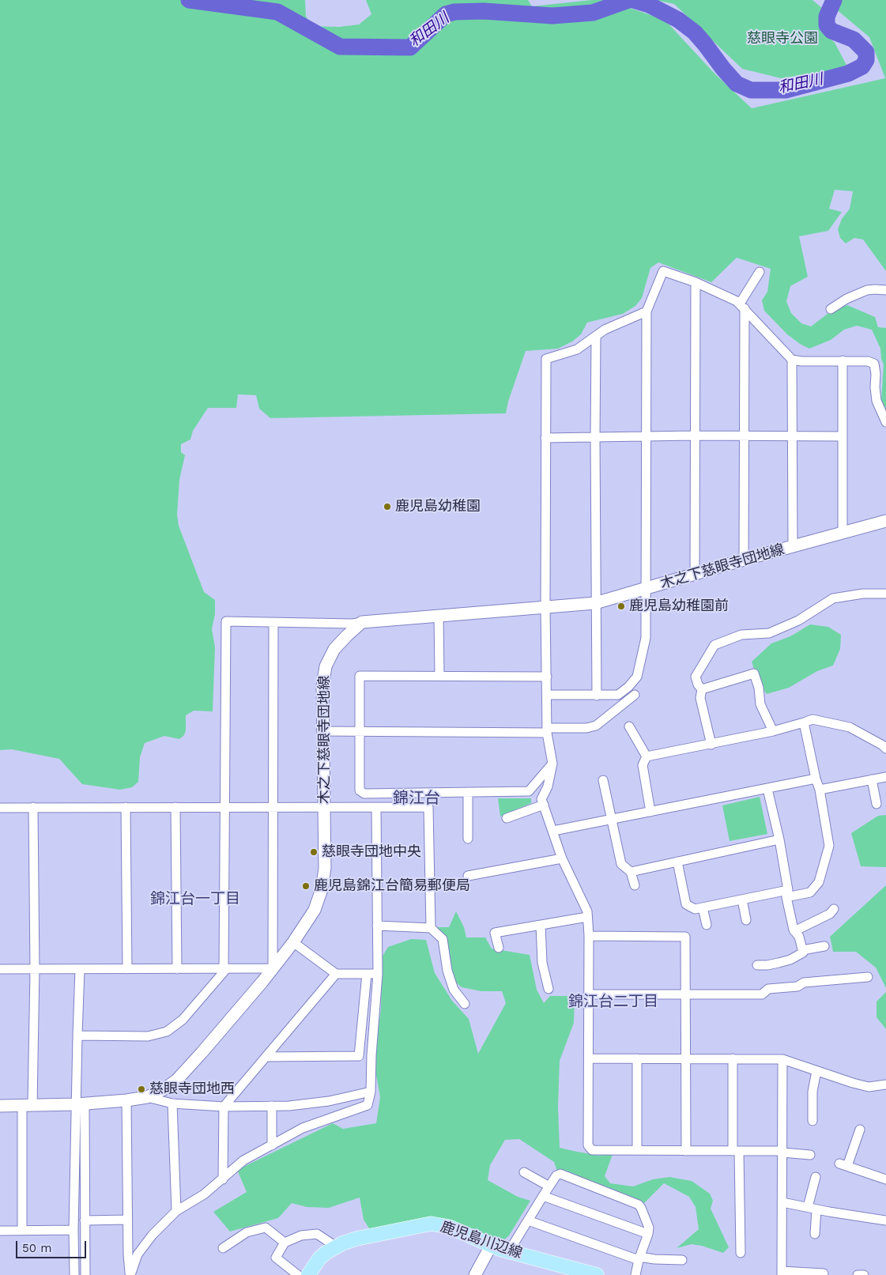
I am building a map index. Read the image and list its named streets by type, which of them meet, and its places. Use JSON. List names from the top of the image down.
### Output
{
  "streets": {
    "main road": ["鹿児島川辺線"],
    "street": ["木之下慈眼寺団地線"]
  },
  "districts": ["錦江台", "錦江台一丁目", "錦江台二丁目"],
  "water": ["和田川"],
  "parks": ["慈眼寺公園"],
  "places": [
    "鹿児島幼稚園",
    "鹿児島幼稚園前",
    "慈眼寺団地中央",
    "鹿児島錦江台簡易郵便局",
    "慈眼寺団地西"
  ],
  "scale_bar": "50 m"
}
